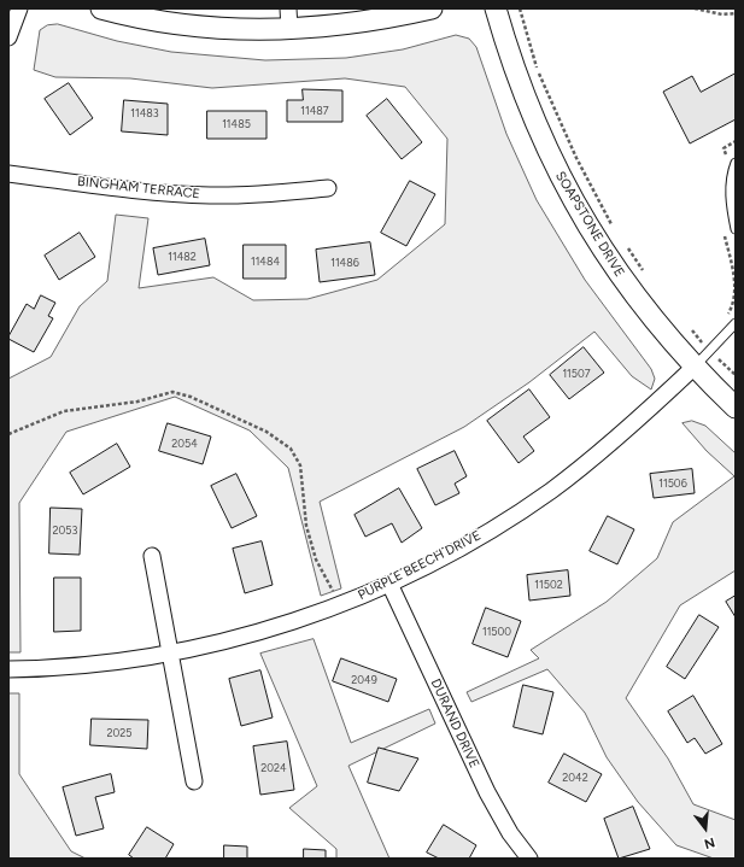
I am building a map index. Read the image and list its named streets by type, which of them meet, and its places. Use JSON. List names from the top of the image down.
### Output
{
  "streets": {
    "street": [
      "BINGHAM TERRACE",
      "SOAPSTONE DRIVE",
      "PURPLE BEECH DRIVE",
      "DURAND DRIVE"
    ]
  },
  "crossings": [
    ["SOAPSTONE DRIVE", "PURPLE BEECH DRIVE"],
    ["PURPLE BEECH DRIVE", "DURAND DRIVE"]
  ],
  "house_numbers": [
    "11487",
    "11483",
    "11485",
    "11482",
    "11484",
    "11486",
    "11507",
    "2054",
    "11506",
    "2053",
    "11502",
    "11500",
    "2049",
    "2025",
    "2024",
    "2042"
  ],
  "north": "bottom"
}
